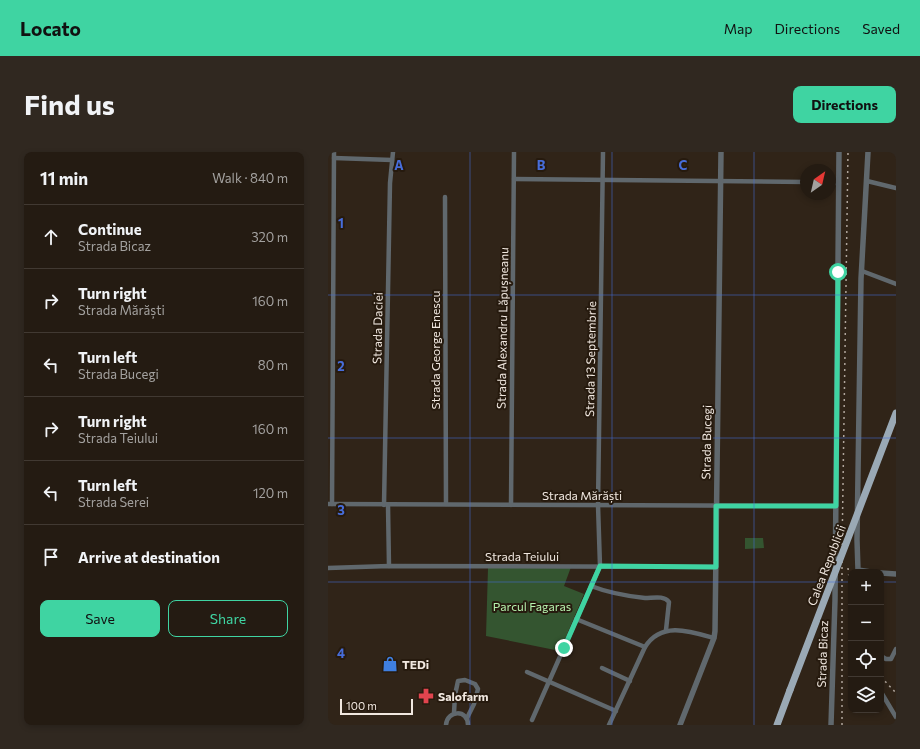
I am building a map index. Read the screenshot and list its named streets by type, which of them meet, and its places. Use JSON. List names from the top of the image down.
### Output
{
  "streets": {
    "main road": ["Calea Republicii"],
    "street": [
      "Strada Daciei",
      "Strada Alexandru Lăpușneanu",
      "Strada George Enescu",
      "Strada 13 Septembrie",
      "Strada Bucegi",
      "Strada Mărăști",
      "Strada Teiului",
      "Strada Bicaz"
    ]
  },
  "crossings": [
    ["Strada Daciei", "Strada Mărăști"],
    ["Strada Daciei", "Strada Teiului"],
    ["Strada Alexandru Lăpușneanu", "Strada Mărăști"],
    ["Strada George Enescu", "Strada Mărăști"],
    ["Strada 13 Septembrie", "Strada Mărăști"],
    ["Strada 13 Septembrie", "Strada Teiului"],
    ["Strada Bucegi", "Strada Mărăști"],
    ["Strada Bucegi", "Strada Teiului"],
    ["Strada Mărăști", "Strada Bicaz"]
  ],
  "parks": ["Parcul Fagaras"],
  "places": {
    "shop": ["TEDi"],
    "pharmacy": ["Salofarm"]
  },
  "scale_bar": "100 m",
  "north": "top right",
  "page": {
    "header": "Locato",
    "nav": ["Map", "Directions", "Saved"],
    "buttons": [
      "Directions",
      ["Save", "Share"]
    ],
    "title": "Find us",
    "heading": ["11 min", "Walk · 840 m"],
    "list": [
      ["Continue", "Strada Bicaz", "320 m"],
      ["Turn right", "Strada Mărăști", "160 m"],
      ["Turn left", "Strada Bucegi", "80 m"],
      ["Turn right", "Strada Teiului", "160 m"],
      ["Turn left", "Strada Serei", "120 m"],
      "Arrive at destination"
    ],
    "map_buttons": ["+", "−"],
    "scale": "100 m"
  },
  "grid": {
    "columns": ["A", "B", "C"],
    "rows": [
      "1",
      "2",
      "3",
      "4"
    ]
  }
}
